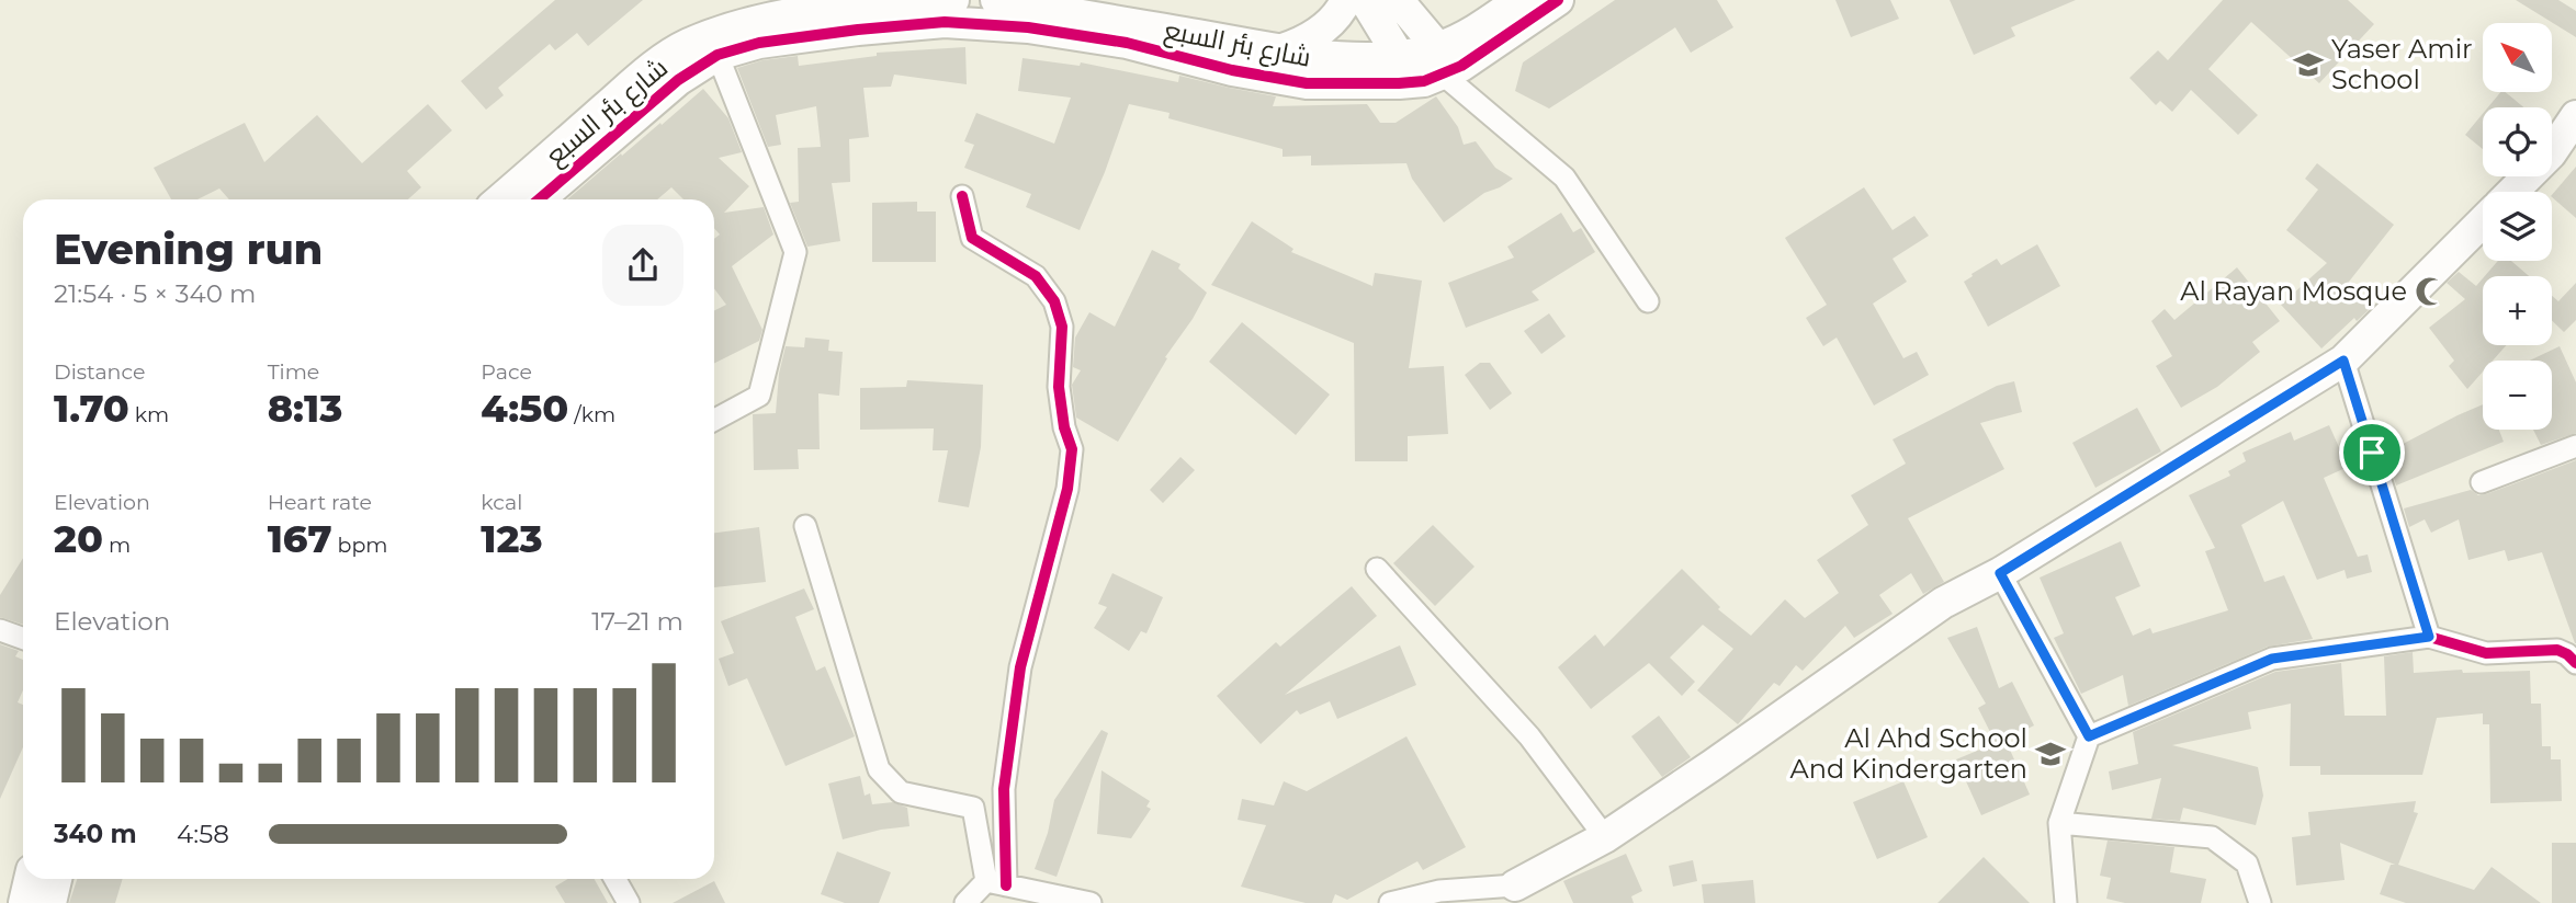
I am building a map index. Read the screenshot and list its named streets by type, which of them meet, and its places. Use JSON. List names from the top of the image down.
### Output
{
  "streets": {
    "street": ["شارع بئر السبع"]
  },
  "places": {
    "school or university": ["Yaser Amir School", "Al Ahd School And Kindergarten"],
    "mosque": ["Al Rayan Mosque"]
  },
  "north": "top left",
  "page": {
    "map_buttons": ["+", "−"],
    "heading": ["Evening run", "21:54 · 5 × 340 m"],
    "stats": [
      ["Distance", "1.70 km"],
      ["Time", "8:13"],
      ["Pace", "4:50 /km"],
      ["Elevation", "20 m"],
      ["Heart rate", "167 bpm"],
      ["kcal", "123"]
    ],
    "chart": ["Elevation", "17–21 m"],
    "list": [
      {
        "name": "340 m",
        "note": "4:58"
      }
    ]
  }
}
